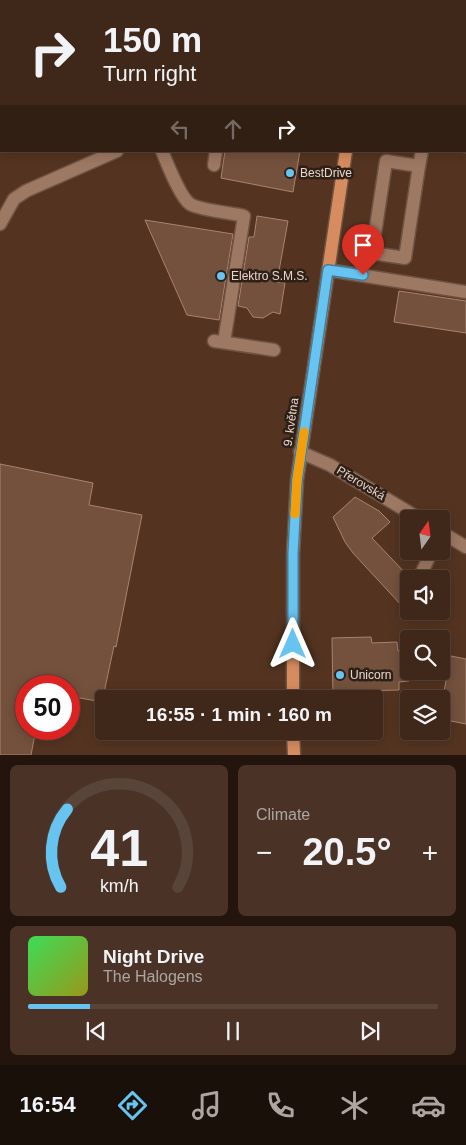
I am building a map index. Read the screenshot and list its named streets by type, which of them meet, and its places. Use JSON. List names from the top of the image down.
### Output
{
  "streets": {
    "main road": ["9. května"],
    "street": ["Přerovská"]
  },
  "crossings": [
    ["9. května", "Přerovská"]
  ],
  "places": ["BestDrive", "Elektro S.M.S.", "Unicorn"],
  "north": "top",
  "page": {
    "turn": ["150 m", "Turn right"],
    "limit": "50",
    "trip": "16:55 · 1 min · 160 m",
    "tile": "Climate",
    "heat": ["−", "20.5°", "+"],
    "song": ["Night Drive", "The Halogens"],
    "tabs": "16:54",
    "gauge": ["41", "km/h"]
  }
}
